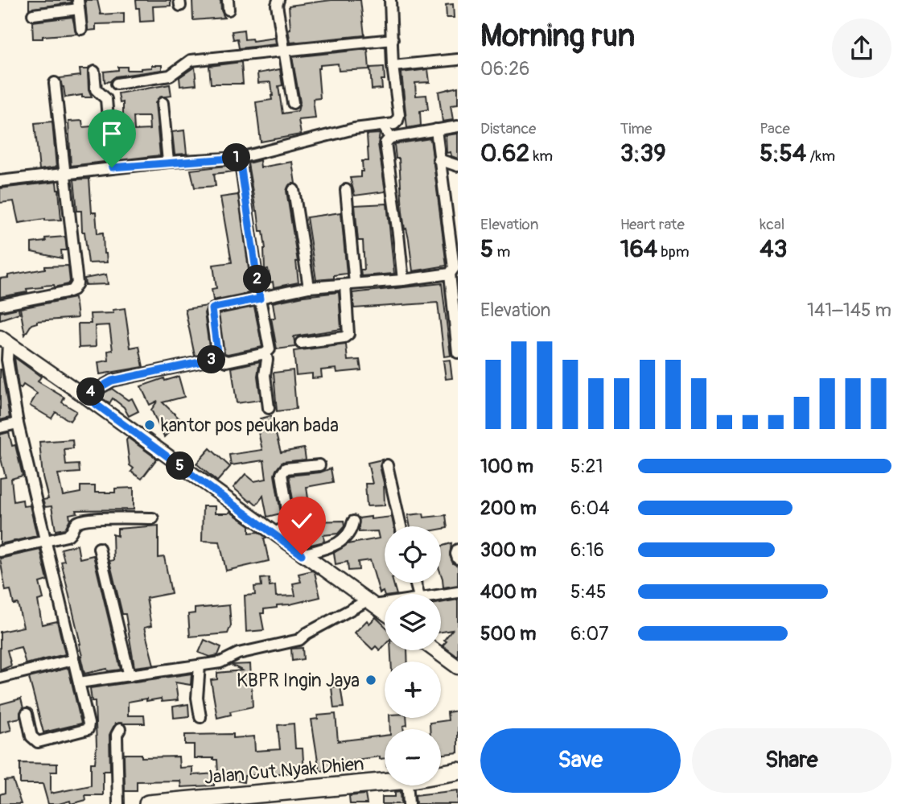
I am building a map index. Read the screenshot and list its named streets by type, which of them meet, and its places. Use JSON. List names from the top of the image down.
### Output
{
  "streets": {
    "highway": ["Jalan Cut Nyak Dhien"]
  },
  "places": ["kantor pos peukan bada", "KBPR Ingin Jaya"],
  "page": {
    "heading": ["Morning run", "06:26"],
    "stats": [
      ["Distance", "0.62 km"],
      ["Time", "3:39"],
      ["Pace", "5:54 /km"],
      ["Elevation", "5 m"],
      ["Heart rate", "164 bpm"],
      ["kcal", "43"]
    ],
    "pins": [
      "1",
      "2",
      "3",
      "4",
      "5"
    ],
    "chart": ["Elevation", "141–145 m"],
    "list": [
      {
        "name": "100 m",
        "note": "5:21"
      },
      {
        "name": "200 m",
        "note": "6:04"
      },
      {
        "name": "300 m",
        "note": "6:16"
      },
      {
        "name": "400 m",
        "note": "5:45"
      },
      {
        "name": "500 m",
        "note": "6:07"
      }
    ],
    "map_buttons": ["+", "−"],
    "buttons": ["Save", "Share"]
  }
}
